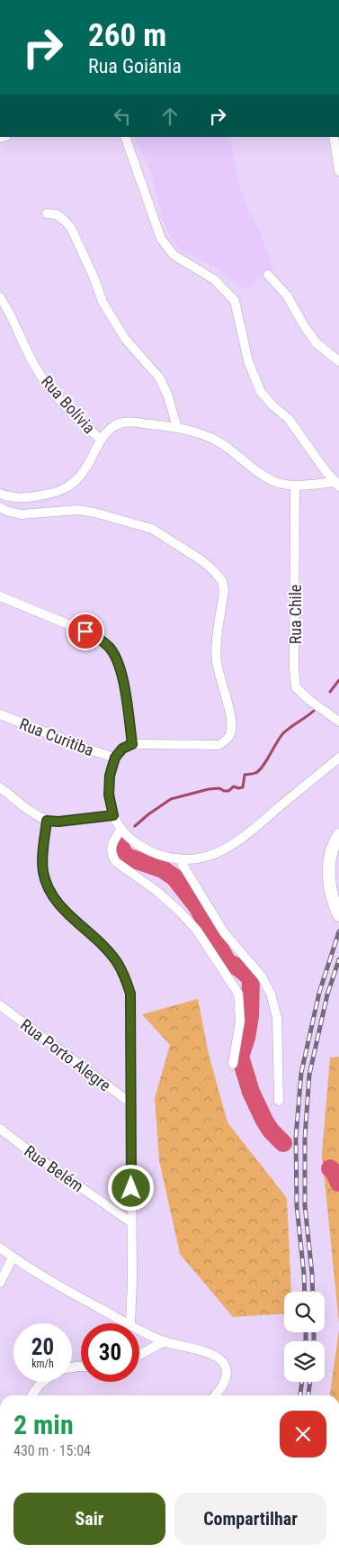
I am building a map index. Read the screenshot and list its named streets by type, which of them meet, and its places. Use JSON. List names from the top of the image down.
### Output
{
  "streets": {
    "street": [
      "Rua Bolívia",
      "Rua Chile",
      "Rua Curitiba",
      "Rua Porto Alegre",
      "Rua Belém"
    ]
  },
  "page": {
    "turn": ["260 m", "Rua Goiânia"],
    "speed": "20 km/h",
    "limit": "30",
    "heading": ["2 min", "430 m · 15:04"],
    "buttons": ["Sair", "Compartilhar"]
  }
}
